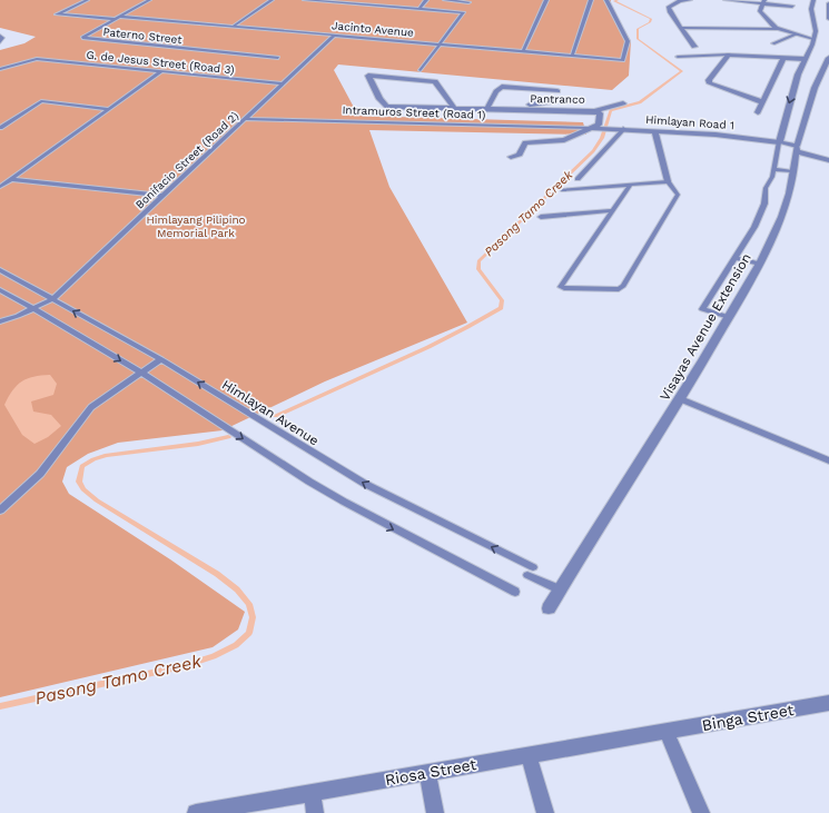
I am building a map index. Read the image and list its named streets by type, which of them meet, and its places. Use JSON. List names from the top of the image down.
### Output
{
  "streets": {
    "street": [
      "Pantranco",
      "Himlayan Road 1",
      "Visayas Avenue Extension",
      "Binga Street",
      "Riosa Street"
    ],
    "lane": [
      "Jacinto Avenue",
      "Paterno Street",
      "G. de Jesus Street (Road 3)",
      "Intramuros Street (Road 1)",
      "Bonifacio Street (Road 2)",
      "Himlayan Avenue"
    ]
  },
  "crossings": [
    ["Jacinto Avenue", "Paterno Street"],
    ["Jacinto Avenue", "Bonifacio Street (Road 2)"],
    ["G. de Jesus Street (Road 3)", "Bonifacio Street (Road 2)"],
    ["Pantranco", "Intramuros Street (Road 1)"],
    ["Pantranco", "Himlayan Road 1"],
    ["Intramuros Street (Road 1)", "Himlayan Road 1"],
    ["Intramuros Street (Road 1)", "Bonifacio Street (Road 2)"],
    ["Himlayan Road 1", "Visayas Avenue Extension"],
    ["Bonifacio Street (Road 2)", "Himlayan Avenue"],
    ["Visayas Avenue Extension", "Himlayan Avenue"],
    ["Binga Street", "Riosa Street"]
  ],
  "water": ["Pasong Tamo Creek"],
  "parks": ["Himlayang Pilipino Memorial Park"]
}
